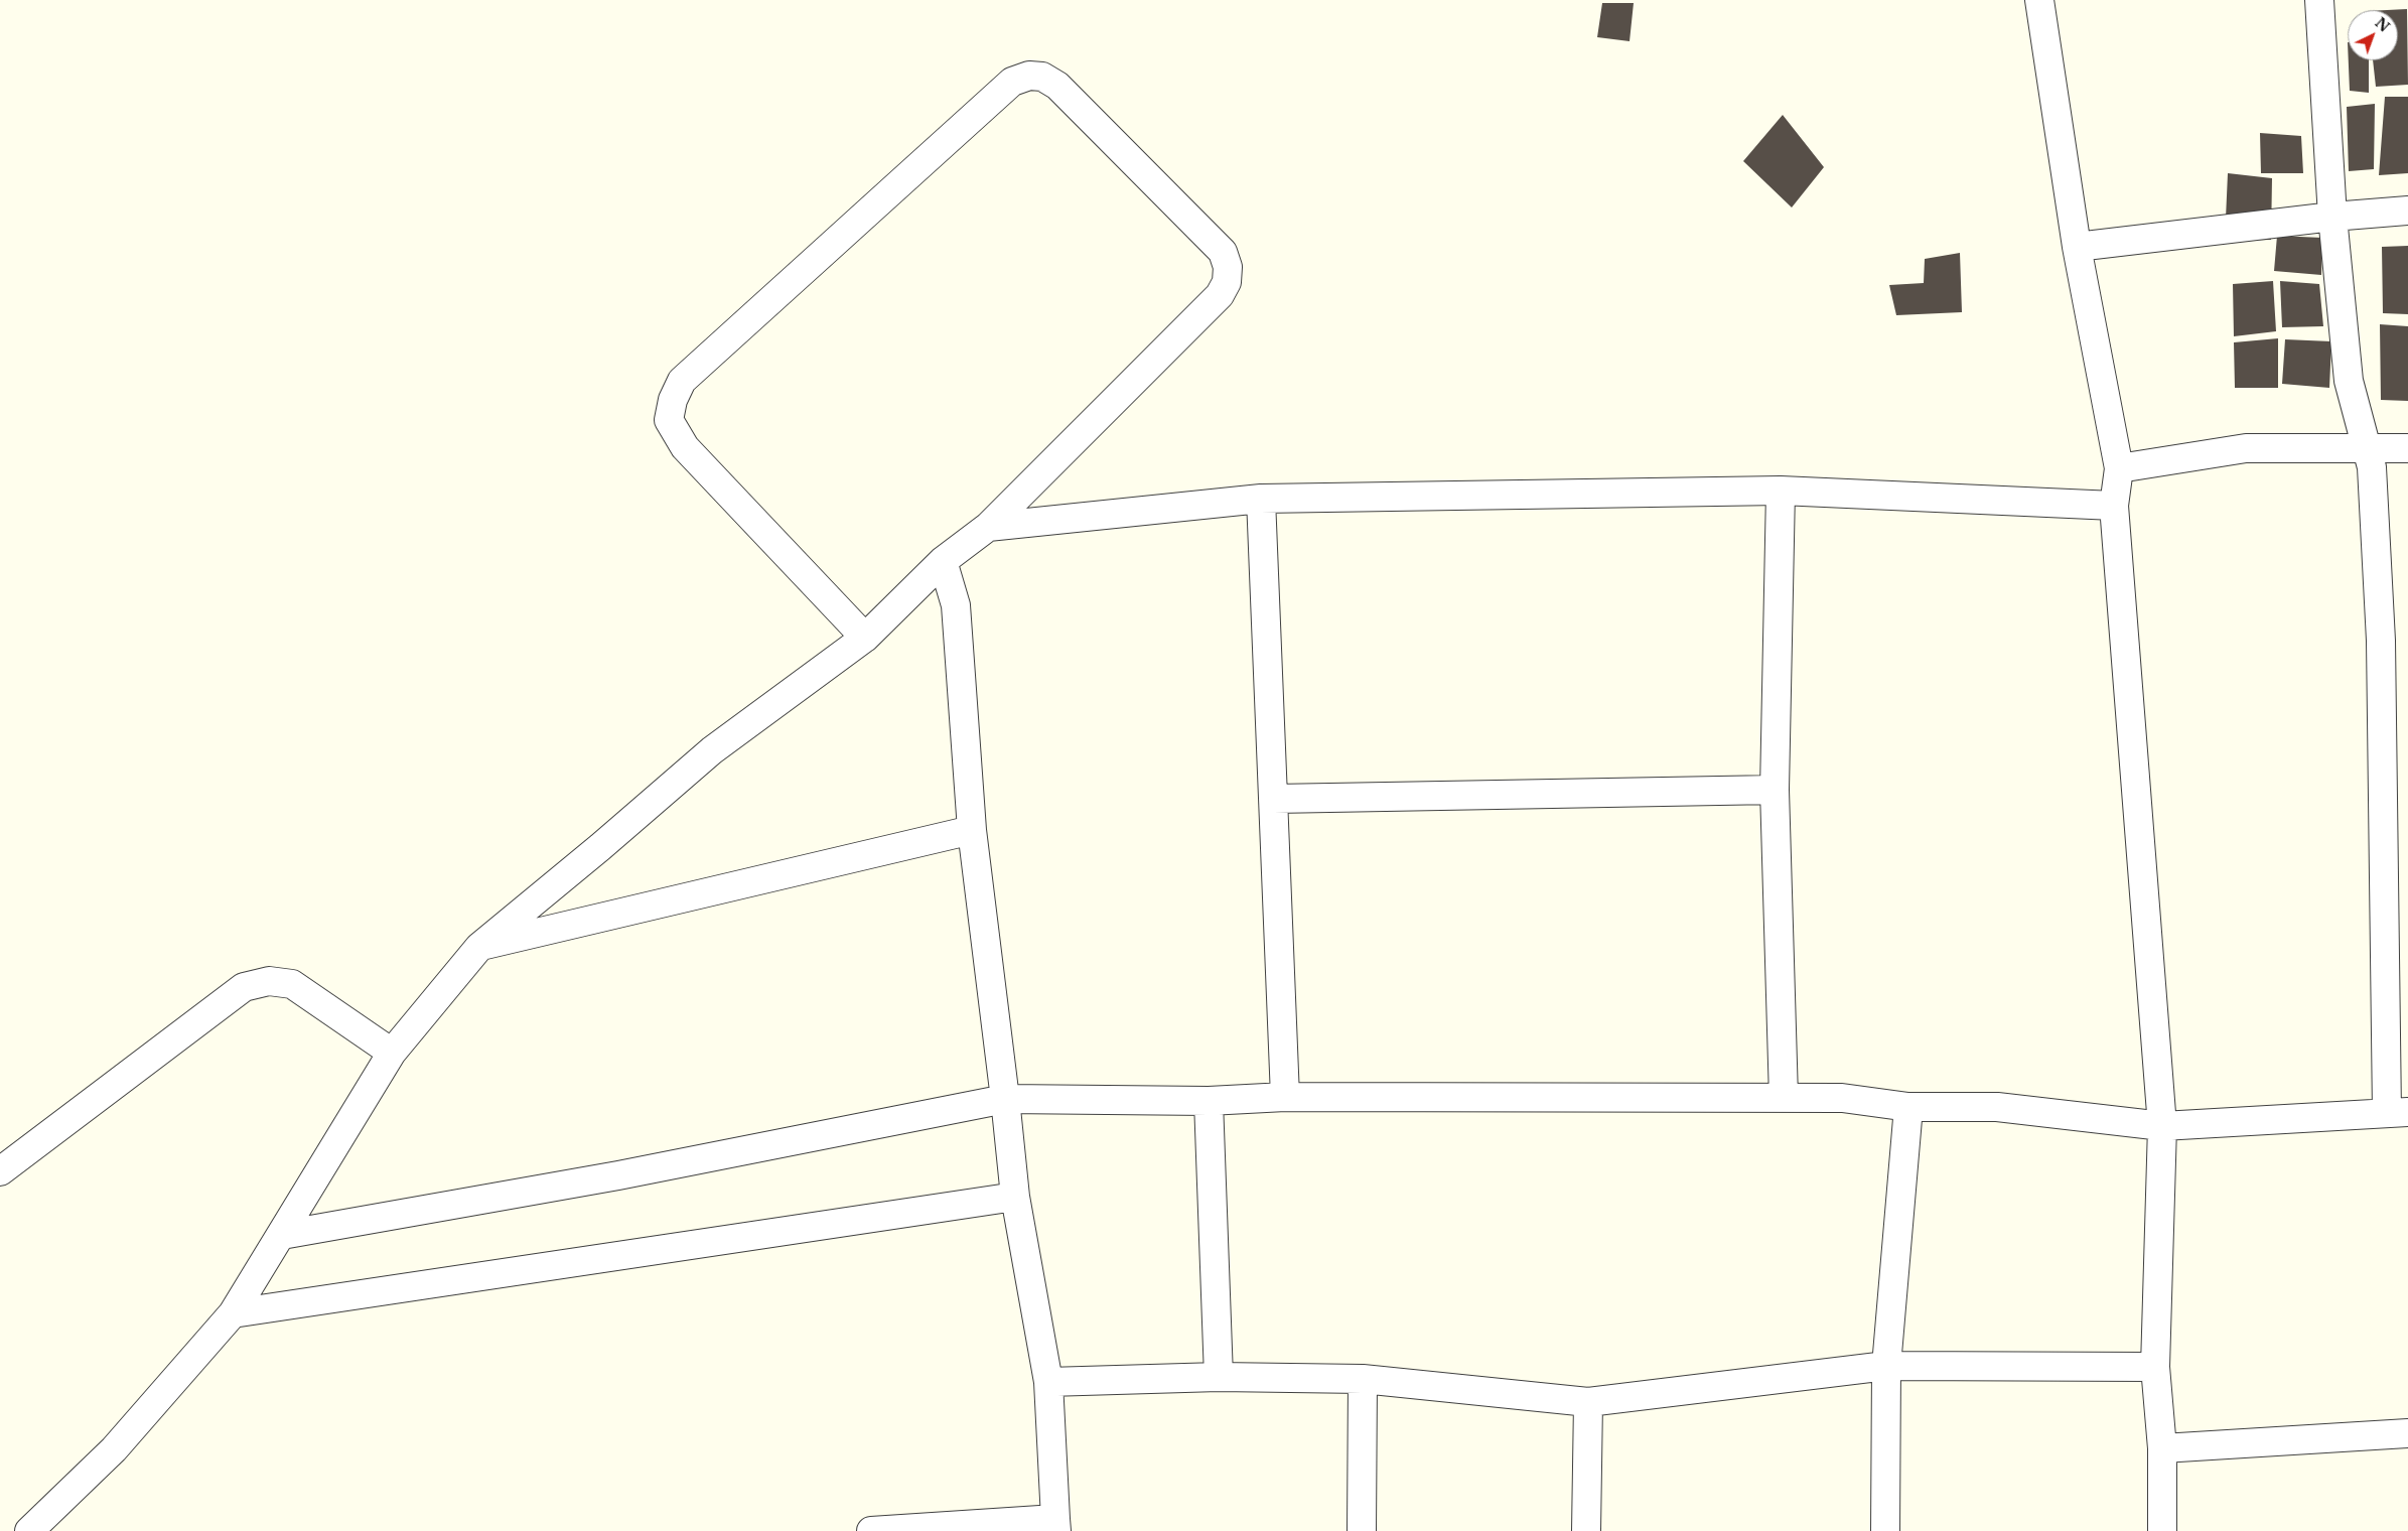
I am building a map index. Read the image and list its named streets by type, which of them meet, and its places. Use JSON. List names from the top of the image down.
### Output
{
  "north": "top right"
}
